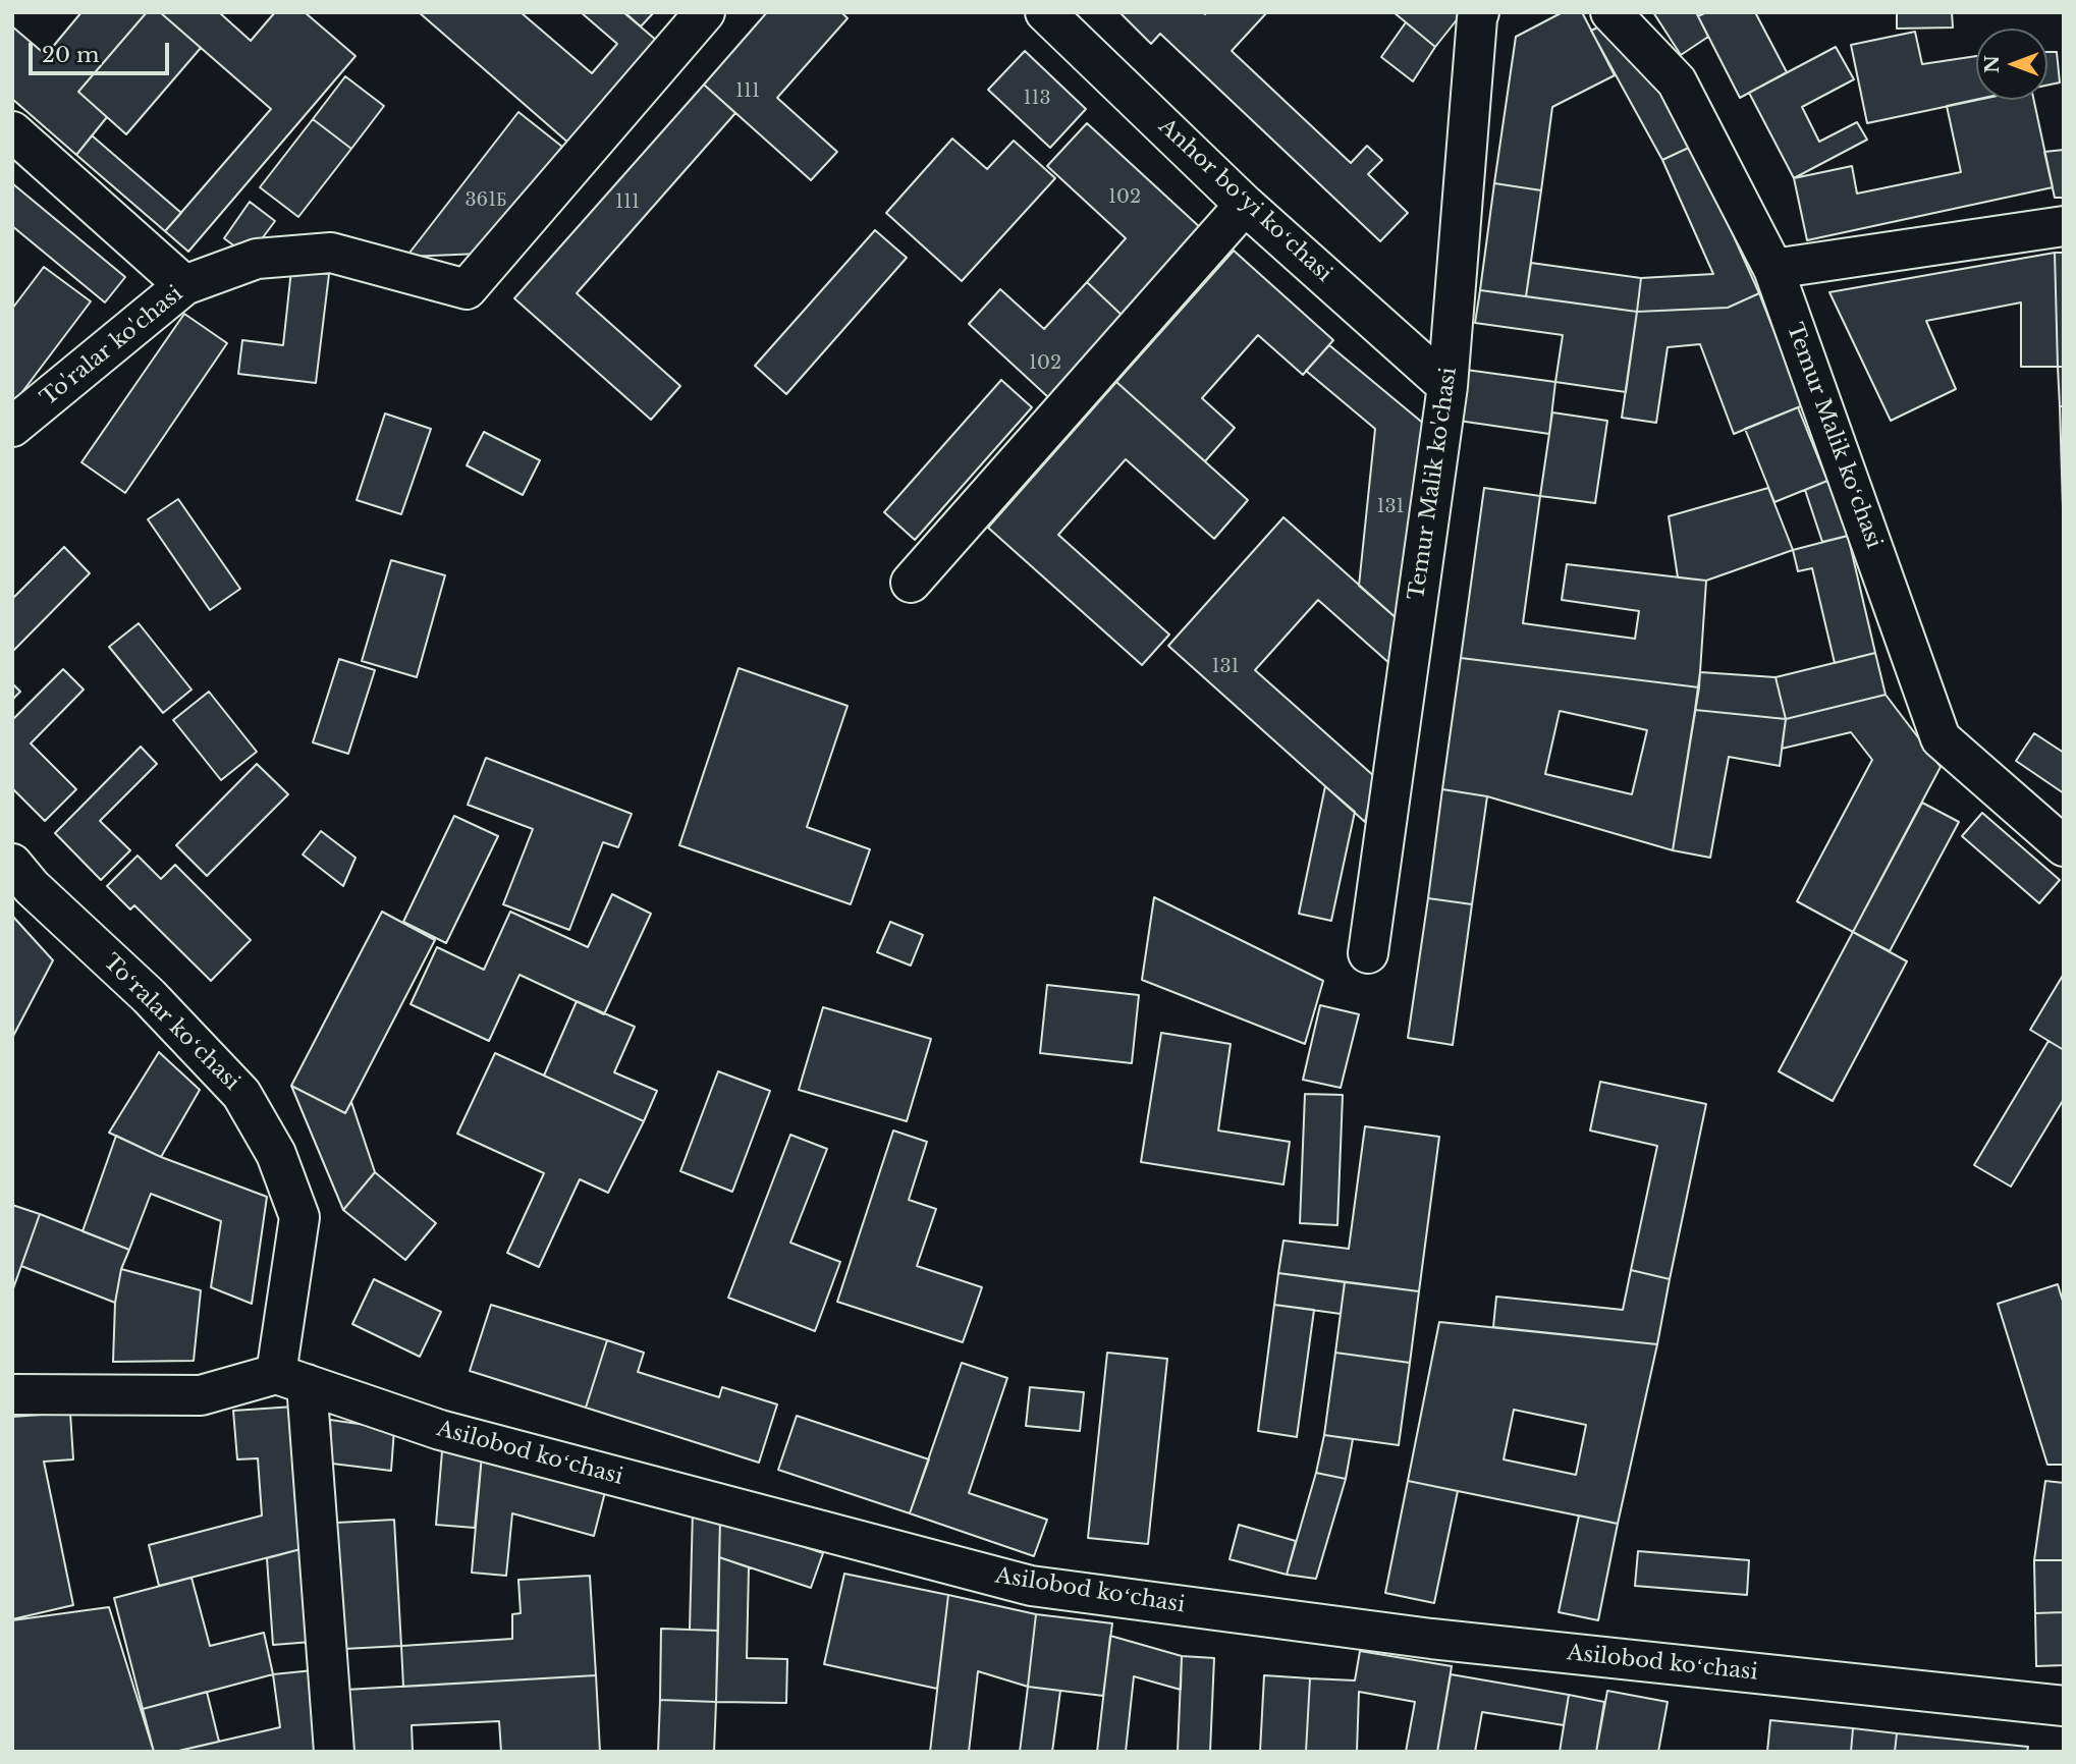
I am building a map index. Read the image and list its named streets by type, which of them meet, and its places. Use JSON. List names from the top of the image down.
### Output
{
  "streets": {
    "street": [
      "Anhor boʻyi koʻchasi",
      "To'ralar ko'chasi",
      "Temur Malik koʻchasi",
      "Temur Malik ko'chasi",
      "Toʻralar koʻchasi",
      "Asilobod koʻchasi"
    ]
  },
  "crossings": [
    ["Anhor boʻyi koʻchasi", "Temur Malik ko'chasi"],
    ["Toʻralar koʻchasi", "Asilobod koʻchasi"]
  ],
  "house_numbers": [
    "111",
    "113",
    "102",
    "361Б",
    "111",
    "102",
    "131",
    "131"
  ],
  "scale_bar": "20 m",
  "north": "left"
}
